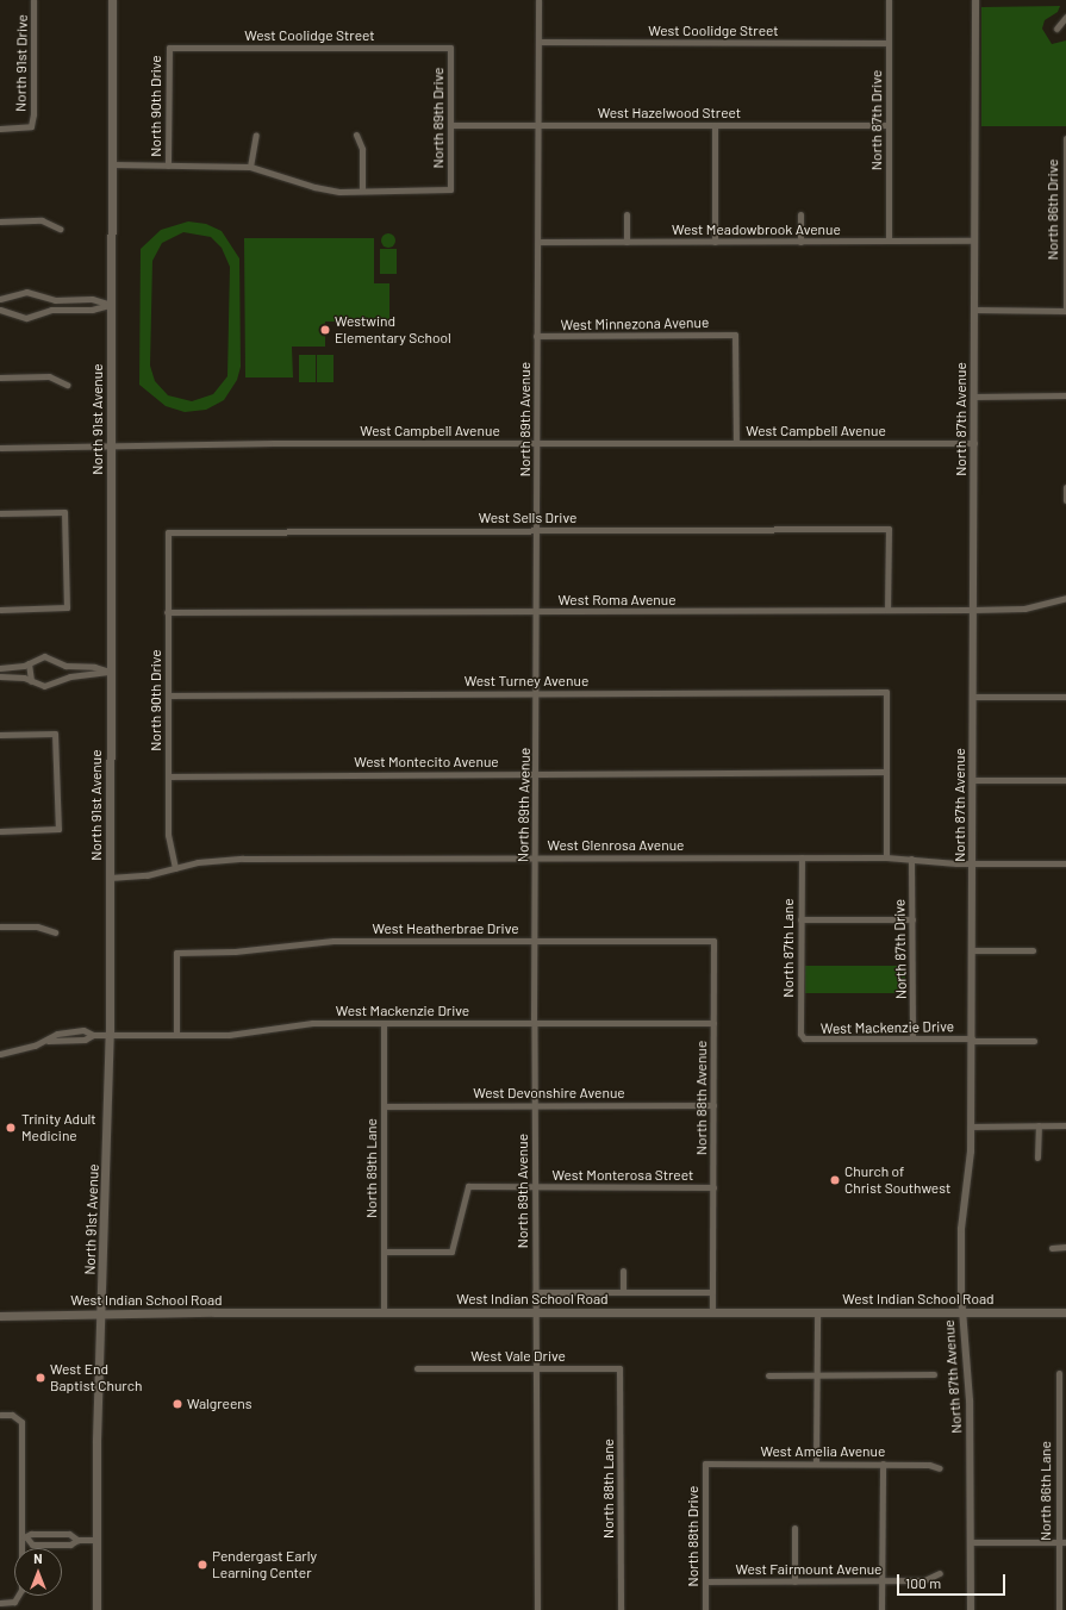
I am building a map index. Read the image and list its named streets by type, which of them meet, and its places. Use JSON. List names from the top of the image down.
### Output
{
  "streets": {
    "main road": ["North 91st Avenue", "West Indian School Road"],
    "street": [
      "West Coolidge Street",
      "North 91st Drive",
      "North 90th Drive",
      "West Hazelwood Street",
      "North 89th Drive",
      "North 87th Drive",
      "North 86th Drive",
      "West Meadowbrook Avenue",
      "West Minnezona Avenue",
      "North 89th Avenue",
      "North 87th Avenue",
      "West Campbell Avenue",
      "West Sells Drive",
      "West Roma Avenue",
      "West Turney Avenue",
      "West Montecito Avenue",
      "West Glenrosa Avenue",
      "West Heatherbrae Drive",
      "North 87th Lane",
      "West Mackenzie Drive",
      "West Devonshire Avenue",
      "North 88th Avenue",
      "North 89th Lane",
      "West Monterosa Street",
      "West Vale Drive",
      "West Amelia Avenue",
      "North 88th Lane",
      "North 86th Lane",
      "North 88th Drive",
      "West Fairmount Avenue"
    ]
  },
  "crossings": [
    ["West Coolidge Street", "North 90th Drive"],
    ["West Coolidge Street", "North 89th Drive"],
    ["West Coolidge Street", "North 87th Drive"],
    ["West Coolidge Street", "North 89th Avenue"],
    ["North 90th Drive", "West Sells Drive"],
    ["North 90th Drive", "West Roma Avenue"],
    ["North 90th Drive", "West Turney Avenue"],
    ["North 90th Drive", "West Montecito Avenue"],
    ["North 90th Drive", "West Glenrosa Avenue"],
    ["West Hazelwood Street", "North 89th Drive"],
    ["West Hazelwood Street", "North 87th Drive"],
    ["West Hazelwood Street", "North 89th Avenue"],
    ["North 87th Drive", "West Meadowbrook Avenue"],
    ["North 87th Drive", "West Glenrosa Avenue"],
    ["North 87th Drive", "West Mackenzie Drive"],
    ["West Meadowbrook Avenue", "North 89th Avenue"],
    ["West Meadowbrook Avenue", "North 87th Avenue"],
    ["West Minnezona Avenue", "North 89th Avenue"],
    ["West Minnezona Avenue", "West Campbell Avenue"],
    ["North 91st Avenue", "West Campbell Avenue"],
    ["North 91st Avenue", "West Glenrosa Avenue"],
    ["North 91st Avenue", "West Mackenzie Drive"],
    ["North 91st Avenue", "West Indian School Road"],
    ["North 89th Avenue", "West Campbell Avenue"],
    ["North 89th Avenue", "West Sells Drive"],
    ["North 89th Avenue", "West Roma Avenue"],
    ["North 89th Avenue", "West Turney Avenue"],
    ["North 89th Avenue", "West Montecito Avenue"],
    ["North 89th Avenue", "West Glenrosa Avenue"],
    ["North 89th Avenue", "West Heatherbrae Drive"],
    ["North 89th Avenue", "West Mackenzie Drive"],
    ["North 89th Avenue", "West Devonshire Avenue"],
    ["North 89th Avenue", "West Monterosa Street"],
    ["North 89th Avenue", "West Indian School Road"],
    ["North 89th Avenue", "West Vale Drive"],
    ["North 87th Avenue", "West Campbell Avenue"],
    ["North 87th Avenue", "West Roma Avenue"],
    ["North 87th Avenue", "West Glenrosa Avenue"],
    ["North 87th Avenue", "West Mackenzie Drive"],
    ["North 87th Avenue", "West Indian School Road"],
    ["West Sells Drive", "West Roma Avenue"],
    ["West Turney Avenue", "West Montecito Avenue"],
    ["West Glenrosa Avenue", "North 87th Lane"],
    ["West Heatherbrae Drive", "West Mackenzie Drive"],
    ["West Heatherbrae Drive", "North 88th Avenue"],
    ["North 87th Lane", "West Mackenzie Drive"],
    ["West Mackenzie Drive", "North 88th Avenue"],
    ["West Mackenzie Drive", "North 89th Lane"],
    ["West Devonshire Avenue", "North 88th Avenue"],
    ["West Devonshire Avenue", "North 89th Lane"],
    ["North 88th Avenue", "West Monterosa Street"],
    ["North 88th Avenue", "West Indian School Road"],
    ["North 89th Lane", "West Monterosa Street"],
    ["North 89th Lane", "West Indian School Road"],
    ["West Vale Drive", "North 88th Lane"],
    ["West Amelia Avenue", "North 88th Drive"],
    ["North 88th Drive", "West Fairmount Avenue"]
  ],
  "places": [
    "Westwind Elementary School",
    "Trinity Adult Medicine",
    "Church of Christ Southwest",
    "West End Baptist Church",
    "Walgreens",
    "Pendergast Early Learning Center"
  ],
  "scale_bar": "100 m",
  "north": "top"
}
